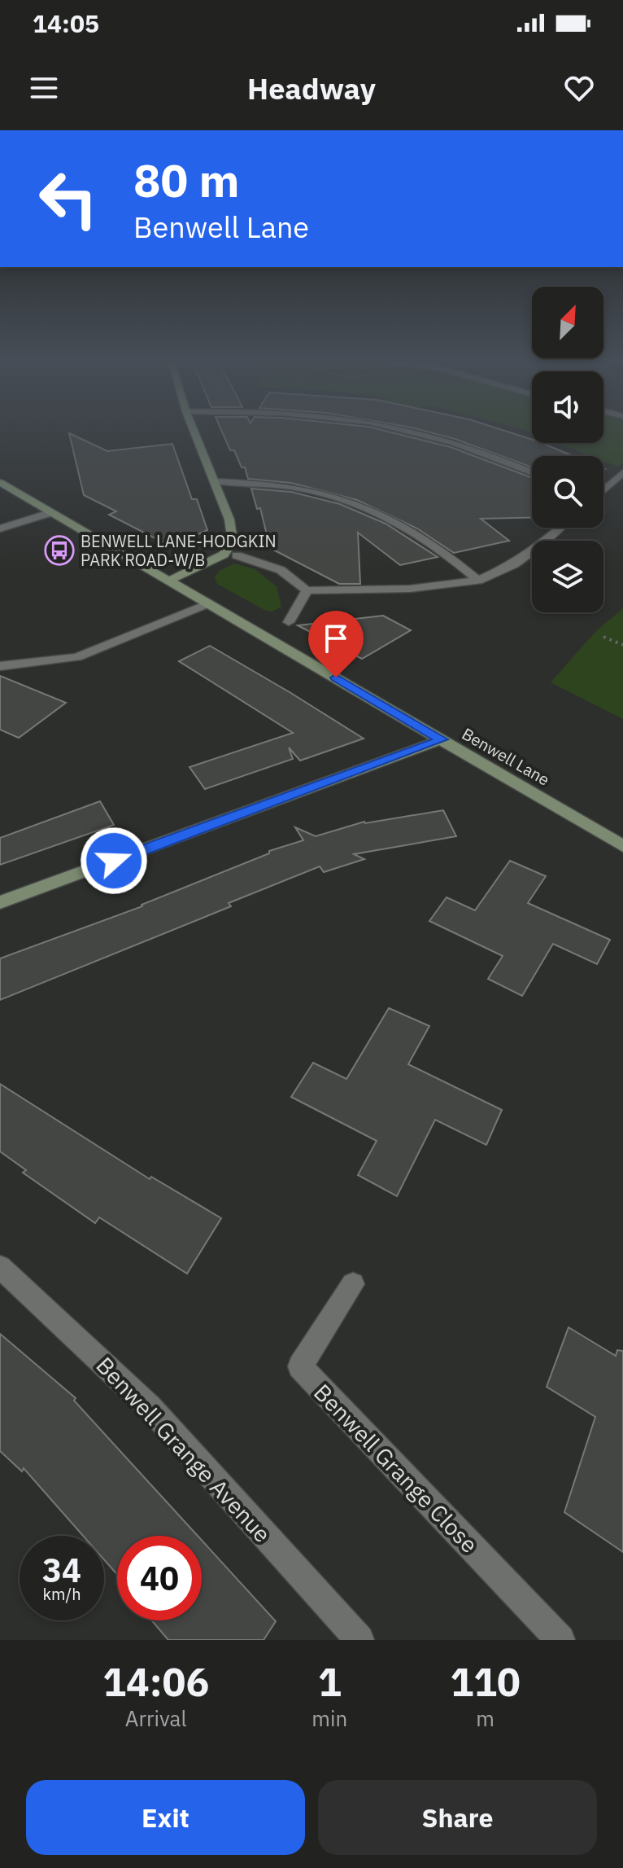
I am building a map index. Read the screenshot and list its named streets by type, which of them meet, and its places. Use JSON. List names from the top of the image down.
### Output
{
  "streets": {
    "street": ["Benwell Lane", "Benwell Grange Avenue", "Benwell Grange Close"]
  },
  "places": {
    "bus stop": ["BENWELL LANE-HODGKIN PARK ROAD-W/B"]
  },
  "north": "top right",
  "page": {
    "status": "14:05",
    "header": "Headway",
    "turn": ["80 m", "Benwell Lane"],
    "speed": "34 km/h",
    "limit": "40",
    "eta": [
      "14:06",
      "Arrival",
      "1",
      "min",
      "110",
      "m"
    ],
    "buttons": ["Exit", "Share"]
  }
}
